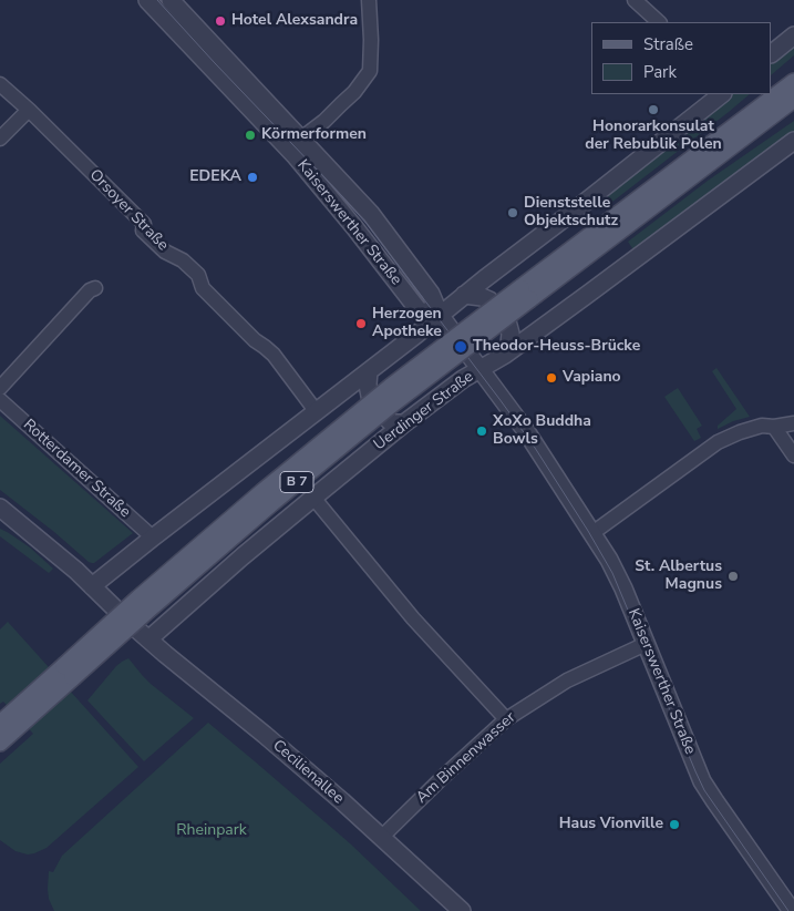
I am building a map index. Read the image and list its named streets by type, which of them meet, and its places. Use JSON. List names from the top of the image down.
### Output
{
  "streets": {
    "main road": ["B 7"],
    "street": [
      "Orsoyer Straße",
      "Kaiserswerther Straße",
      "Uerdinger Straße",
      "Rotterdamer Straße",
      "Am Binnenwasser",
      "Cecilienallee"
    ]
  },
  "crossings": [
    ["Kaiserswerther Straße", "Uerdinger Straße"],
    ["Kaiserswerther Straße", "Am Binnenwasser"],
    ["Uerdinger Straße", "Cecilienallee"],
    ["Am Binnenwasser", "Cecilienallee"]
  ],
  "parks": ["Rheinpark"],
  "places": [
    "Hotel Alexsandra",
    "Honorarkonsulat der Rebublik Polen",
    "Körmerformen",
    "EDEKA",
    "Dienststelle Objektschutz",
    "Herzogen Apotheke",
    "Theodor-Heuss-Brücke",
    "Vapiano",
    "XoXo Buddha Bowls",
    "St. Albertus Magnus",
    "Haus Vionville"
  ],
  "legend": ["Straße", "Park"]
}
